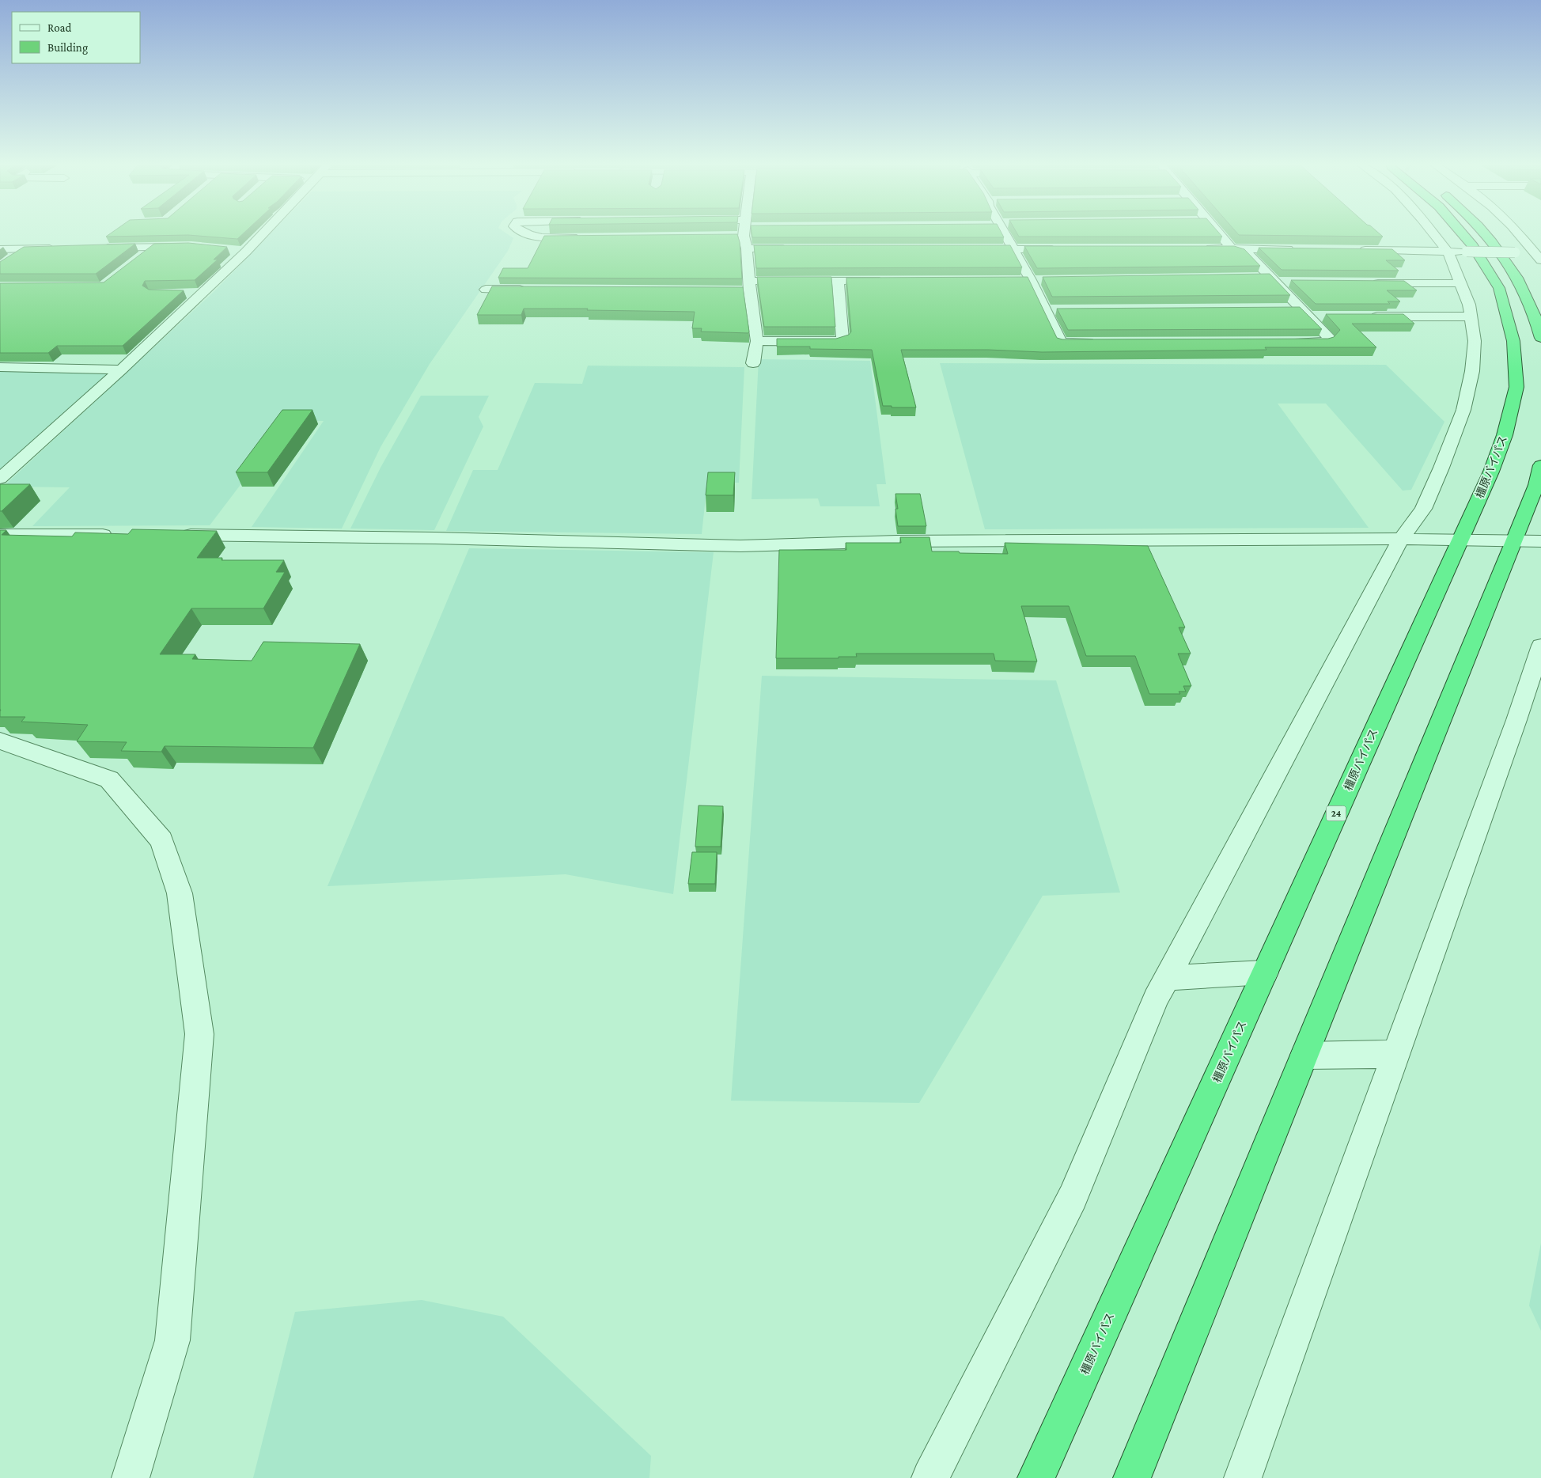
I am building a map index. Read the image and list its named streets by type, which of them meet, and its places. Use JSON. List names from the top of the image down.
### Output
{
  "streets": {
    "highway": ["橿原バイパス", "24"]
  },
  "legend": ["Road", "Building"]
}
